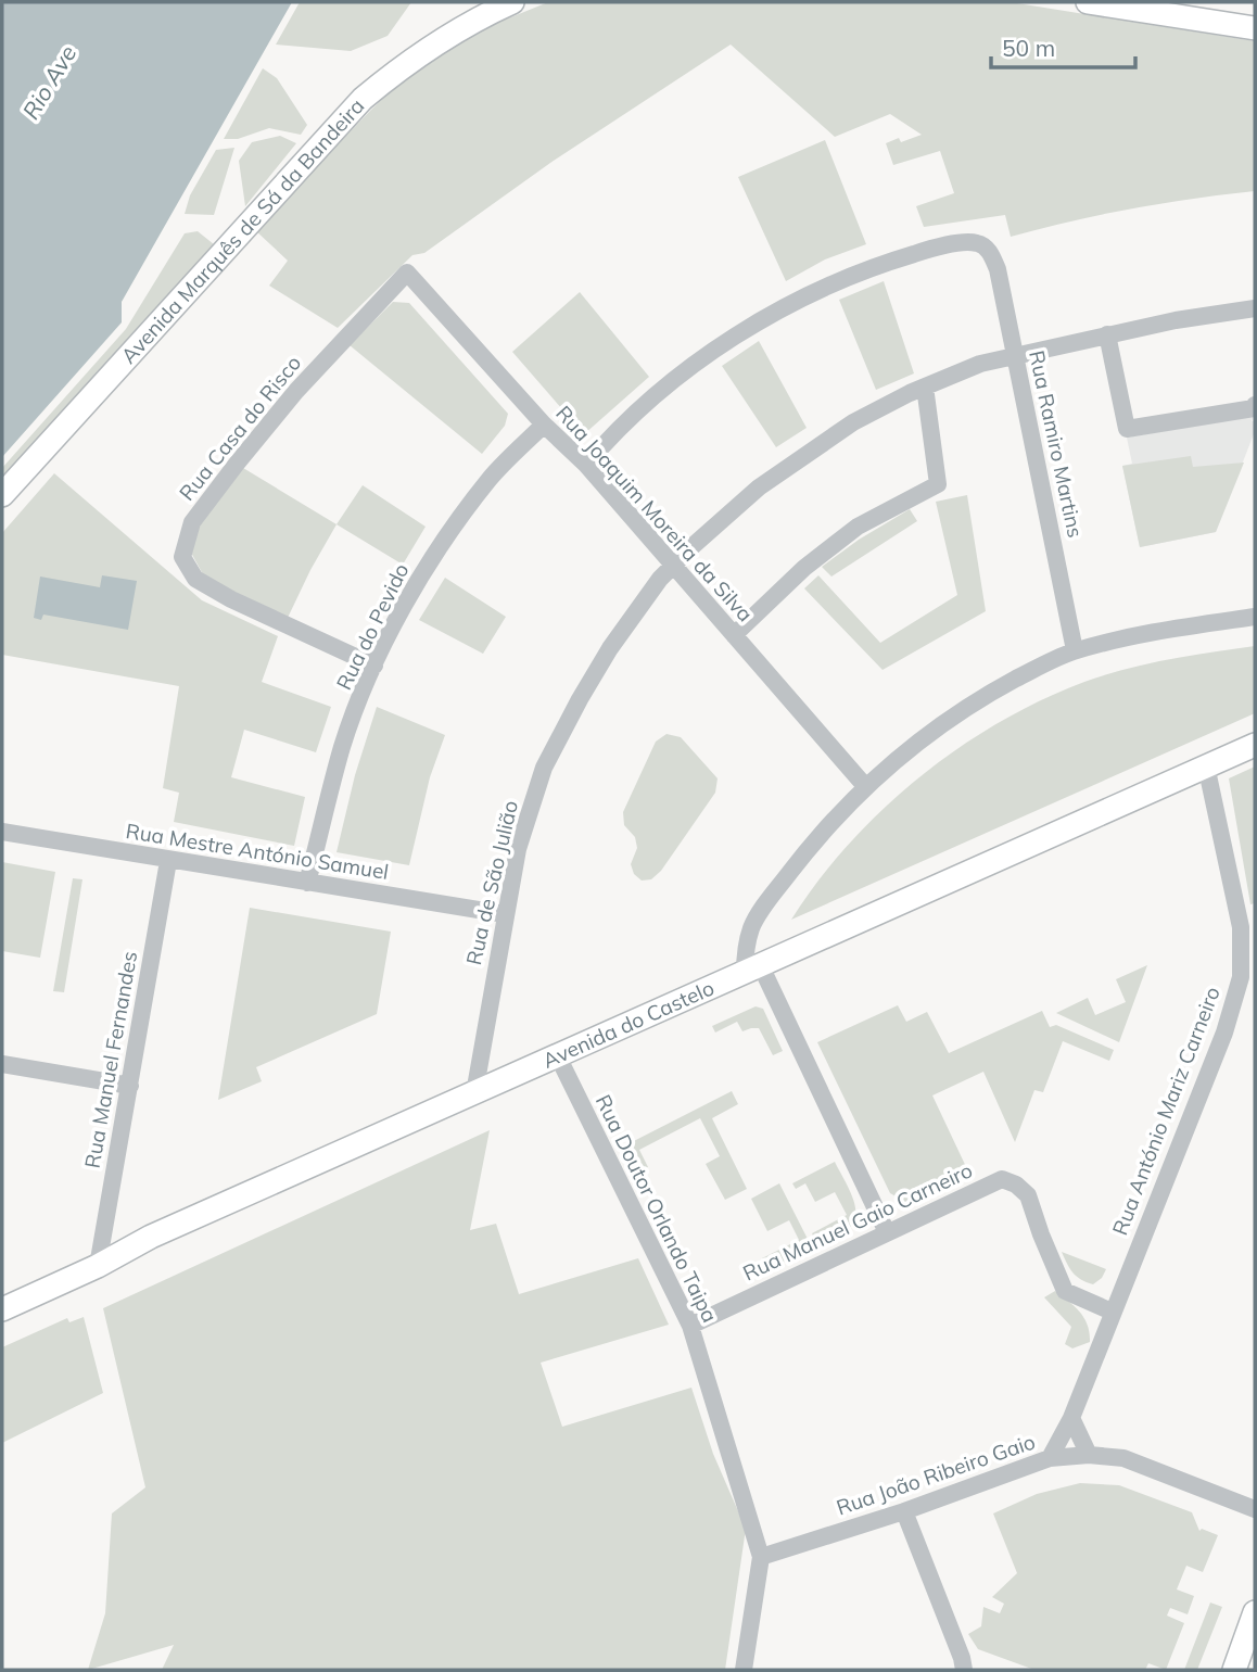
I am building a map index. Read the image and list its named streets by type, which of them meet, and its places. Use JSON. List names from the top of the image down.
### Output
{
  "streets": {
    "street": [
      "Avenida Marquês de Sá da Bandeira",
      "Rua Casa do Risco",
      "Rua Ramiro Martins",
      "Rua Joaquim Moreira da Silva",
      "Rua do Pevido",
      "Rua Mestre António Samuel",
      "Rua de São Julião",
      "Avenida do Castelo",
      "Rua Manuel Fernandes",
      "Rua António Mariz Carneiro",
      "Rua Doutor Orlando Taipa",
      "Rua Manuel Gaio Carneiro",
      "Rua João Ribeiro Gaio"
    ]
  },
  "crossings": [
    ["Rua Casa do Risco", "Rua Joaquim Moreira da Silva"],
    ["Rua Casa do Risco", "Rua do Pevido"],
    ["Rua Ramiro Martins", "Rua Joaquim Moreira da Silva"],
    ["Rua Ramiro Martins", "Rua de São Julião"],
    ["Rua Joaquim Moreira da Silva", "Rua do Pevido"],
    ["Rua Joaquim Moreira da Silva", "Rua de São Julião"],
    ["Rua do Pevido", "Rua Mestre António Samuel"],
    ["Rua Mestre António Samuel", "Rua de São Julião"],
    ["Rua Mestre António Samuel", "Rua Manuel Fernandes"],
    ["Rua de São Julião", "Avenida do Castelo"],
    ["Avenida do Castelo", "Rua Manuel Fernandes"],
    ["Avenida do Castelo", "Rua António Mariz Carneiro"],
    ["Avenida do Castelo", "Rua Doutor Orlando Taipa"],
    ["Rua António Mariz Carneiro", "Rua Manuel Gaio Carneiro"],
    ["Rua António Mariz Carneiro", "Rua João Ribeiro Gaio"],
    ["Rua Doutor Orlando Taipa", "Rua Manuel Gaio Carneiro"],
    ["Rua Doutor Orlando Taipa", "Rua João Ribeiro Gaio"]
  ],
  "water": ["Rio Ave"],
  "scale_bar": "50 m"
}
